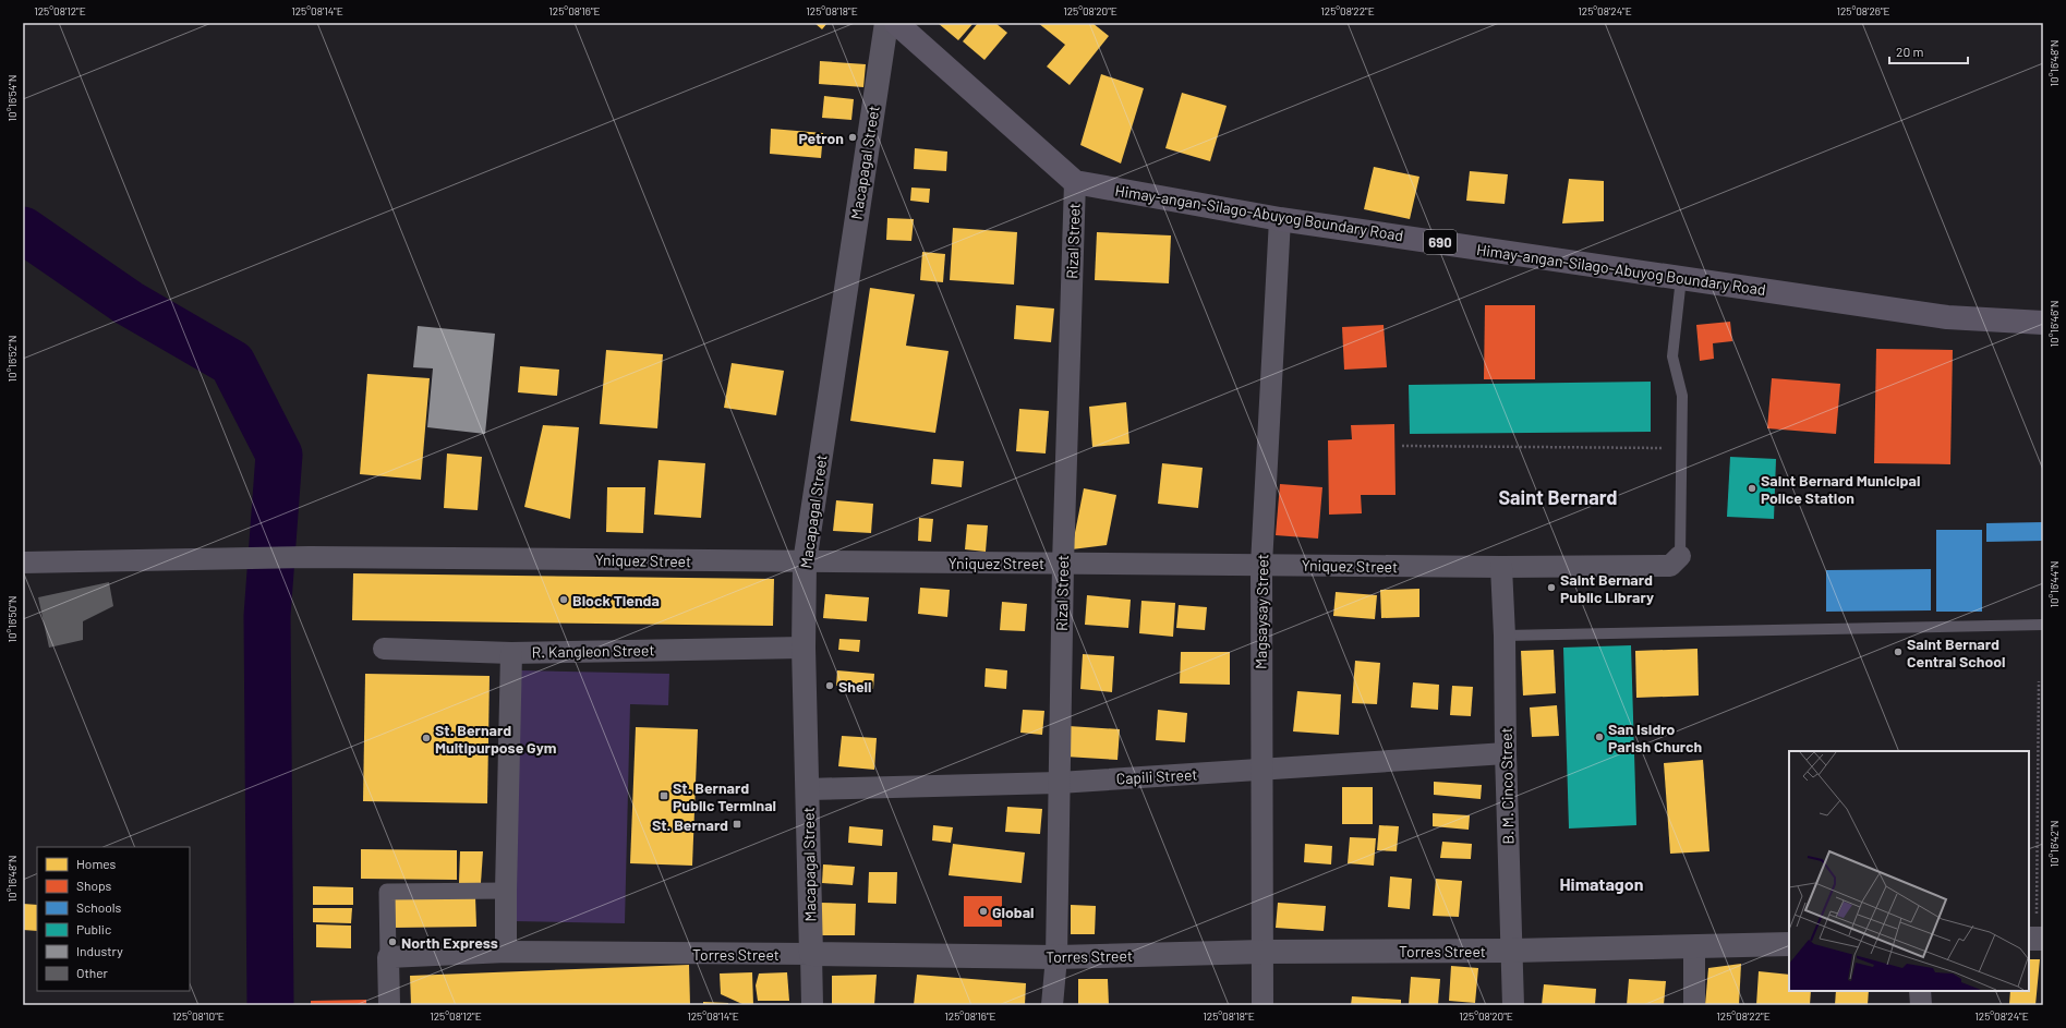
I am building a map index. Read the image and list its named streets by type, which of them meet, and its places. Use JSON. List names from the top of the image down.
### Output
{
  "streets": {
    "main road": ["Himay-angan-Silago-Abuyog Boundary Road", "690"],
    "street": [
      "Macapagal Street",
      "Rizal Street",
      "Yniquez Street",
      "Magsaysay Street",
      "R. Kangleon Street",
      "Capili Street",
      "B. M. Cinco Street",
      "Torres Street"
    ]
  },
  "crossings": [
    ["Macapagal Street", "Yniquez Street"],
    ["Macapagal Street", "R. Kangleon Street"],
    ["Macapagal Street", "Capili Street"],
    ["Macapagal Street", "Torres Street"],
    ["Himay-angan-Silago-Abuyog Boundary Road", "Rizal Street"],
    ["Himay-angan-Silago-Abuyog Boundary Road", "Magsaysay Street"],
    ["Rizal Street", "Yniquez Street"],
    ["Rizal Street", "Capili Street"],
    ["Rizal Street", "Torres Street"],
    ["Yniquez Street", "Magsaysay Street"],
    ["Yniquez Street", "B. M. Cinco Street"],
    ["Magsaysay Street", "Capili Street"],
    ["Magsaysay Street", "Torres Street"],
    ["Capili Street", "B. M. Cinco Street"],
    ["B. M. Cinco Street", "Torres Street"]
  ],
  "districts": ["Saint Bernard", "Himatagon"],
  "places": {
    "other": [
      "Petron",
      "Saint Bernard Municipal Police Station",
      "Saint Bernard Public Library",
      "Block Tienda",
      "Saint Bernard Central School",
      "Shell",
      "San Isidro Parish Church",
      "St. Bernard Multipurpose Gym",
      "Global",
      "North Express"
    ],
    "transit": ["St. Bernard Public Terminal", "St. Bernard"]
  },
  "legend": [
    "Homes",
    "Shops",
    "Schools",
    "Public",
    "Industry",
    "Other"
  ],
  "scale_bar": "20 m",
  "coordinates": [
    "125°08'12\"E",
    "125°08'14\"E",
    "125°08'16\"E",
    "125°08'18\"E",
    "125°08'20\"E",
    "125°08'22\"E",
    "125°08'24\"E",
    "125°08'26\"E",
    "10°16'48\"N",
    "10°16'54\"N",
    "10°16'46\"N",
    "10°16'52\"N",
    "10°16'44\"N",
    "10°16'50\"N",
    "10°16'42\"N",
    "125°08'10\"E"
  ]
}
